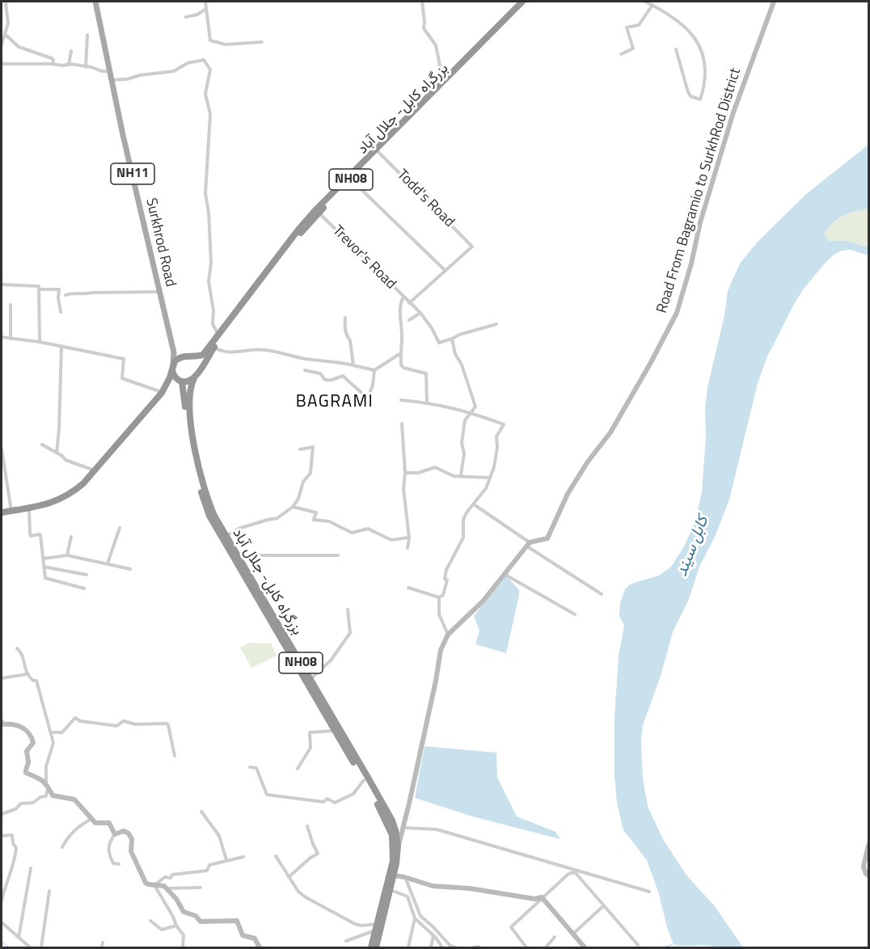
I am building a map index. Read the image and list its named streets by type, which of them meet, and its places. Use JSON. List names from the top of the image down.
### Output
{
  "streets": {
    "highway": ["بزرگراه کابل- جلال آباد", "NH08"],
    "main road": ["NH11", "Surkhrod Road"],
    "street": ["Road From Bagramio to SurkhRod District", "Todd's Road", "Trevor's Road"]
  },
  "crossings": [
    ["بزرگراه کابل- جلال آباد", "Road From Bagramio to SurkhRod District"],
    ["بزرگراه کابل- جلال آباد", "Todd's Road"],
    ["بزرگراه کابل- جلال آباد", "Surkhrod Road"],
    ["بزرگراه کابل- جلال آباد", "Trevor's Road"]
  ],
  "districts": ["BAGRAMI"],
  "water": ["کابل سيند"]
}
